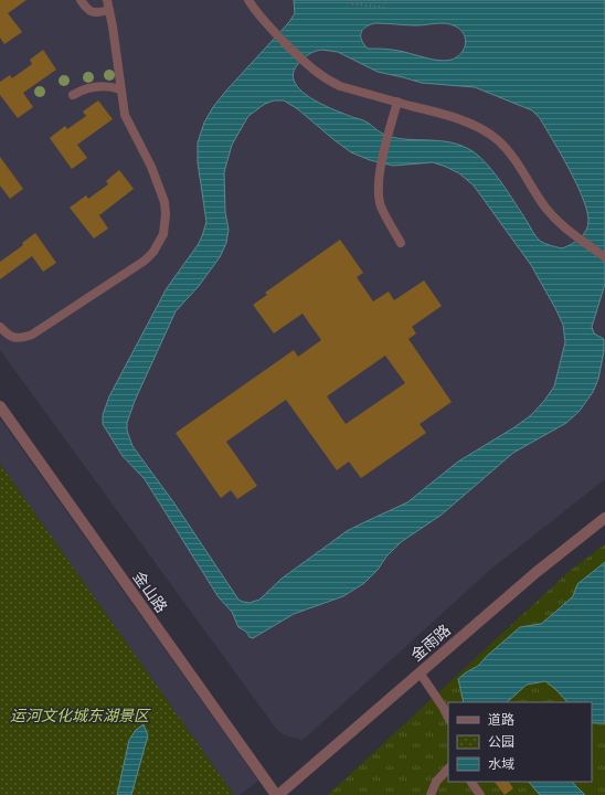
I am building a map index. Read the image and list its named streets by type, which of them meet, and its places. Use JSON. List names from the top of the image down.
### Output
{
  "streets": {
    "street": ["金山路", "金雨路"]
  },
  "crossings": [
    ["金山路", "金雨路"]
  ],
  "parks": ["运河文化城东湖景区"],
  "legend": ["道路", "公园", "水域"]
}
